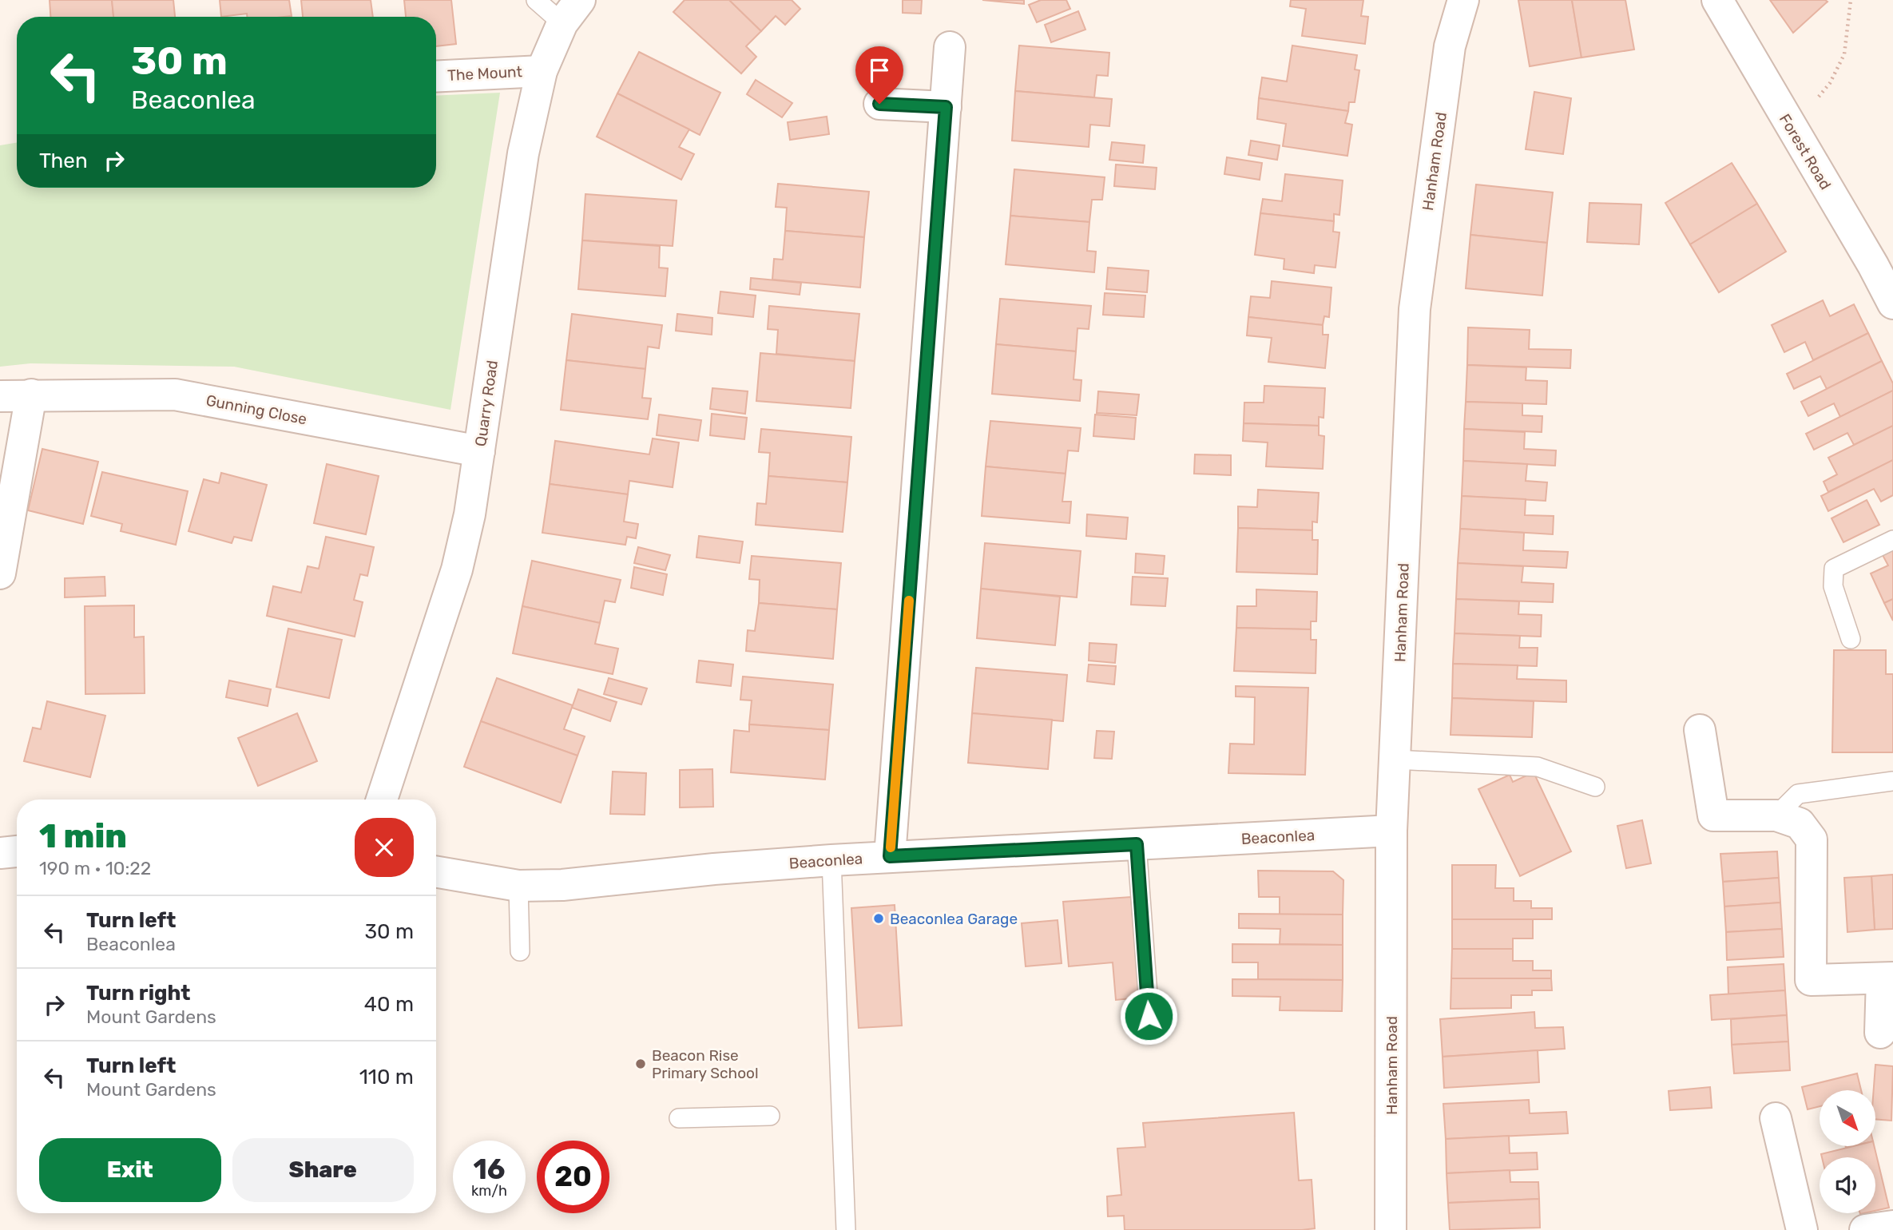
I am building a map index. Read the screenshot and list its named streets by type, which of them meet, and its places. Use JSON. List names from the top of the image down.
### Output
{
  "streets": {
    "street": [
      "The Mount",
      "Forest Road",
      "Hanham Road",
      "Quarry Road",
      "Gunning Close",
      "Beaconlea"
    ]
  },
  "crossings": [
    ["The Mount", "Quarry Road"],
    ["Hanham Road", "Beaconlea"],
    ["Quarry Road", "Gunning Close"]
  ],
  "places": ["Beaconlea Garage", "Beacon Rise Primary School"],
  "north": "bottom right",
  "page": {
    "turn": ["30 m", "Beaconlea"],
    "then": "Then",
    "heading": ["1 min", "190 m · 10:22"],
    "list": [
      {
        "name": "Turn left",
        "note": "Beaconlea",
        "value": "30 m"
      },
      {
        "name": "Turn right",
        "note": "Mount Gardens",
        "value": "40 m"
      },
      {
        "name": "Turn left",
        "note": "Mount Gardens",
        "value": "110 m"
      }
    ],
    "buttons": ["Exit", "Share"],
    "speed": "16 km/h",
    "limit": "20"
  }
}
